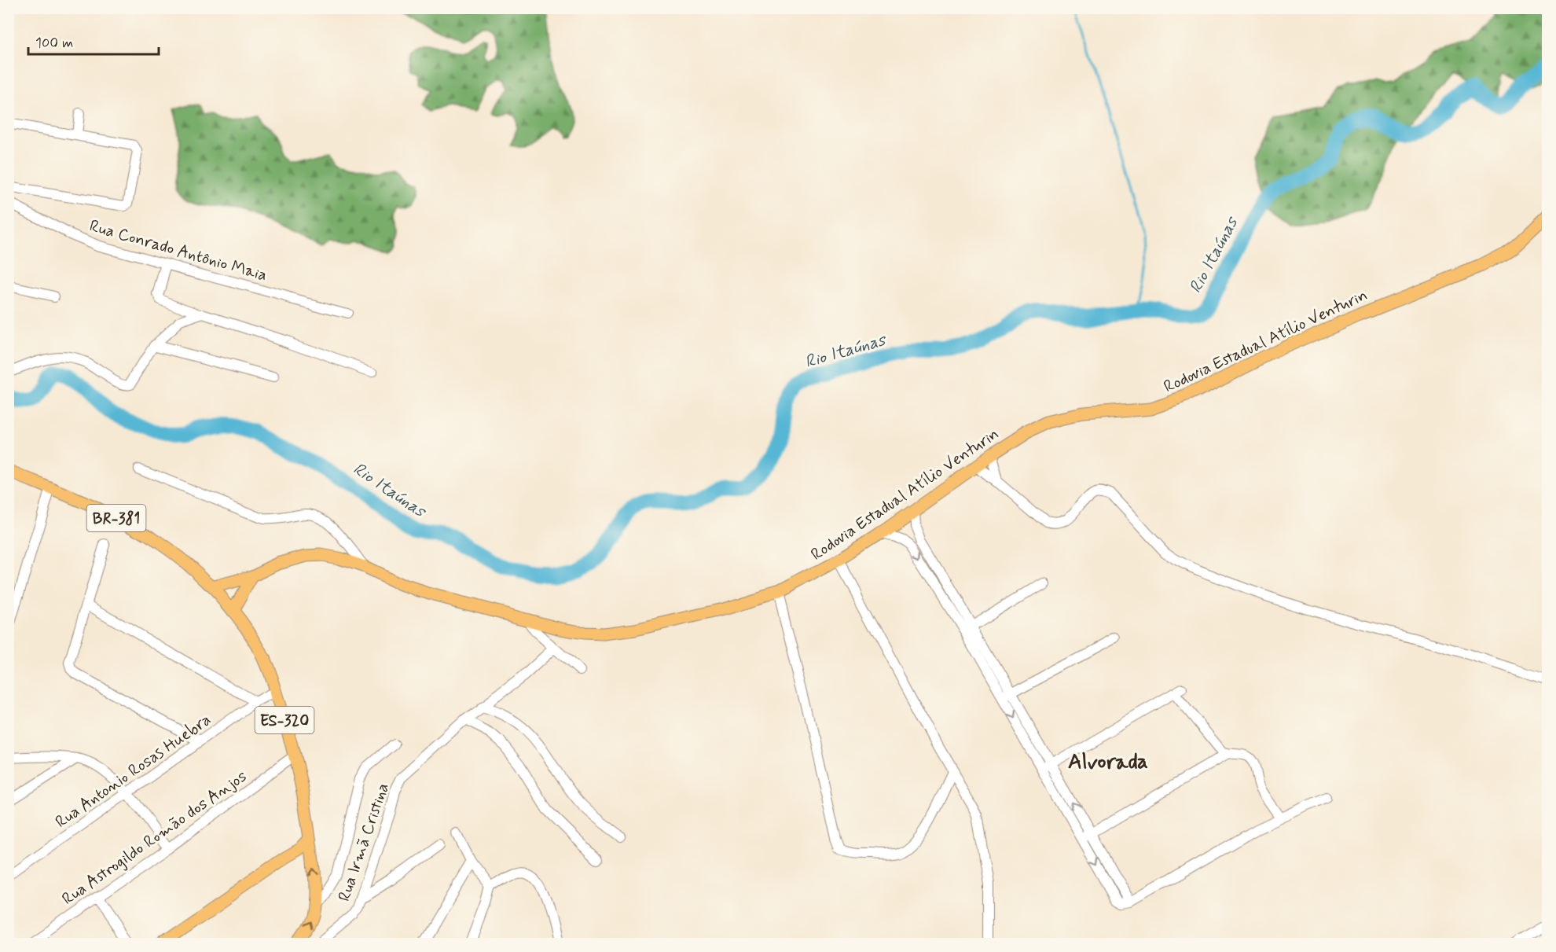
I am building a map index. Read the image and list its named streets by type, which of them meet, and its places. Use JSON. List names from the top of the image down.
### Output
{
  "streets": {
    "main road": ["Rodovia Estadual Atílio Venturin", "BR-381", "ES-320"],
    "street": [
      "Rua Conrado Antônio Maia",
      "Rua Antonio Rosas Huebra",
      "Rua Astrogildo Romão dos Anjos",
      "Rua Irmã Cristina"
    ]
  },
  "crossings": [
    ["Rodovia Estadual Atílio Venturin", "BR-381"],
    ["BR-381", "ES-320"],
    ["ES-320", "Rua Antonio Rosas Huebra"],
    ["ES-320", "Rua Astrogildo Romão dos Anjos"]
  ],
  "districts": ["Alvorada"],
  "water": ["Rio Itaúnas"],
  "scale_bar": "100 m"
}
